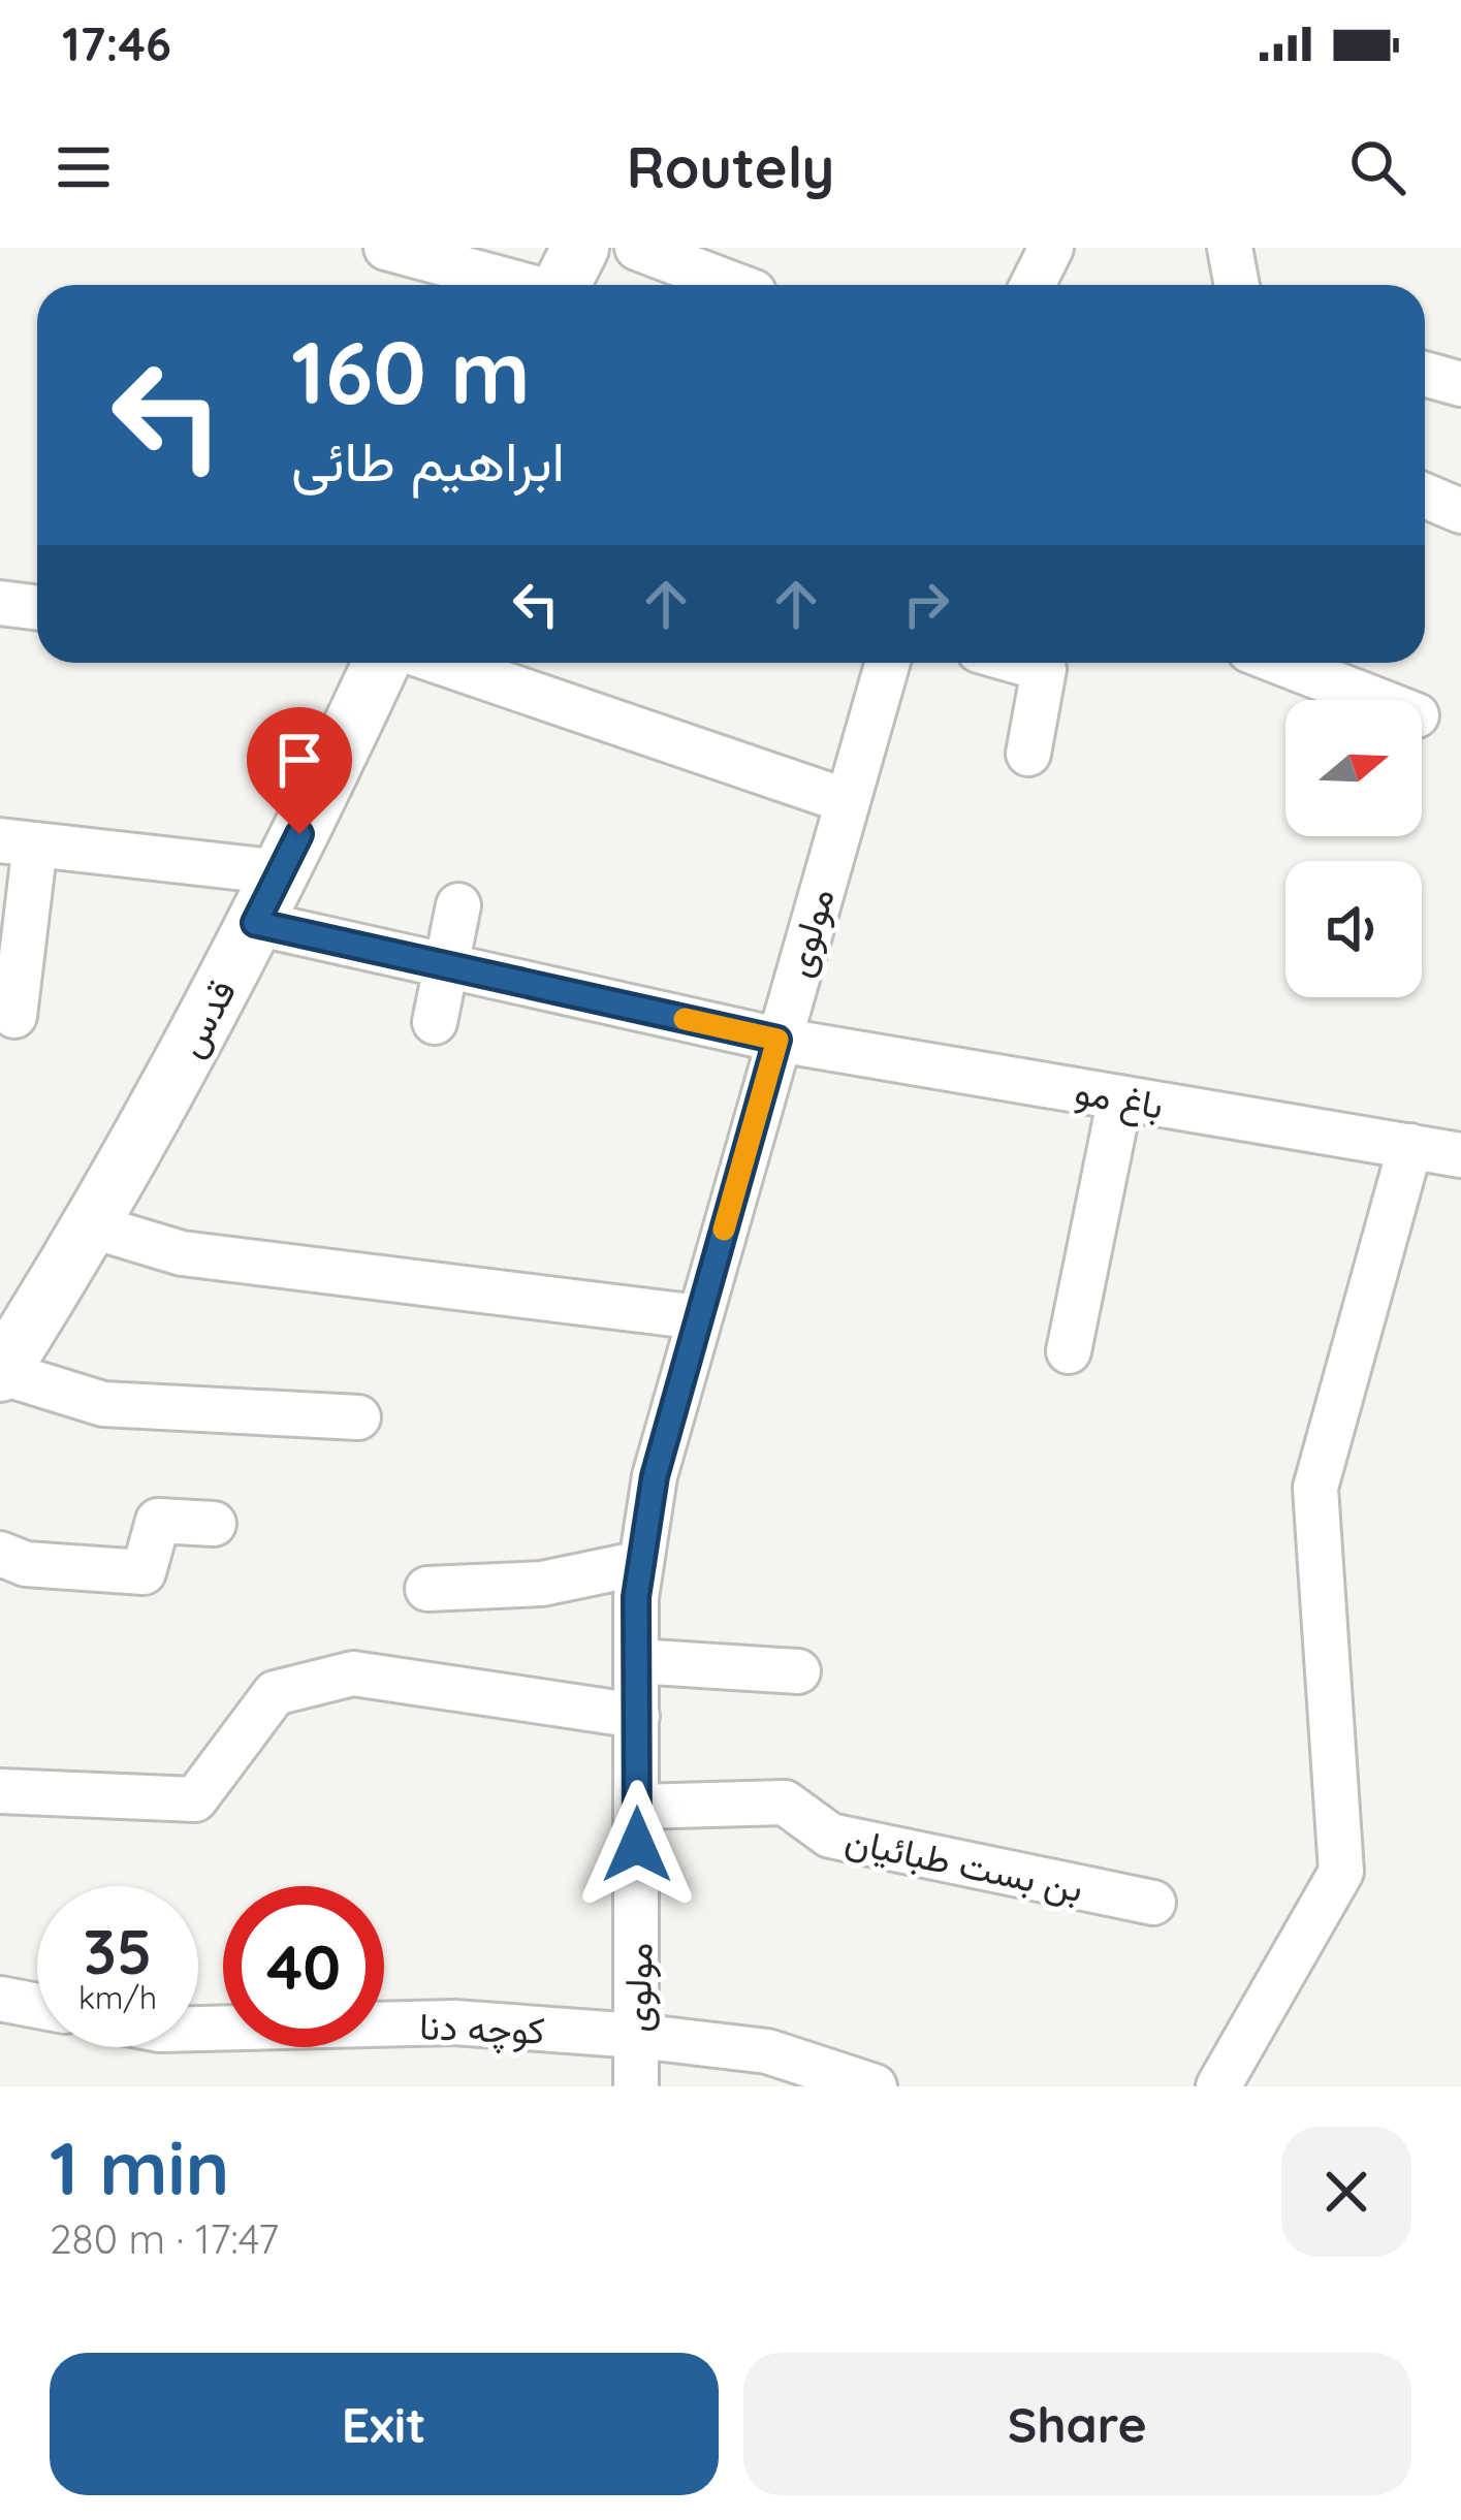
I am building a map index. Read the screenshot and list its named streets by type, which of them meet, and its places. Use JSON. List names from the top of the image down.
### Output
{
  "streets": {
    "main road": ["قدس"],
    "street": [
      "مولوی",
      "باغ مو",
      "بن بست طبائیان",
      "کوچه دنا"
    ]
  },
  "crossings": [
    ["مولوی", "باغ مو"],
    ["مولوی", "بن بست طبائیان"],
    ["مولوی", "کوچه دنا"],
    ["قدس", "باغ مو"]
  ],
  "north": "right",
  "page": {
    "status": "17:46",
    "header": "Routely",
    "turn": ["160 m", "ابراهیم طائی"],
    "speed": "35 km/h",
    "limit": "40",
    "heading": ["1 min", "280 m · 17:47"],
    "buttons": ["Exit", "Share"]
  }
}
